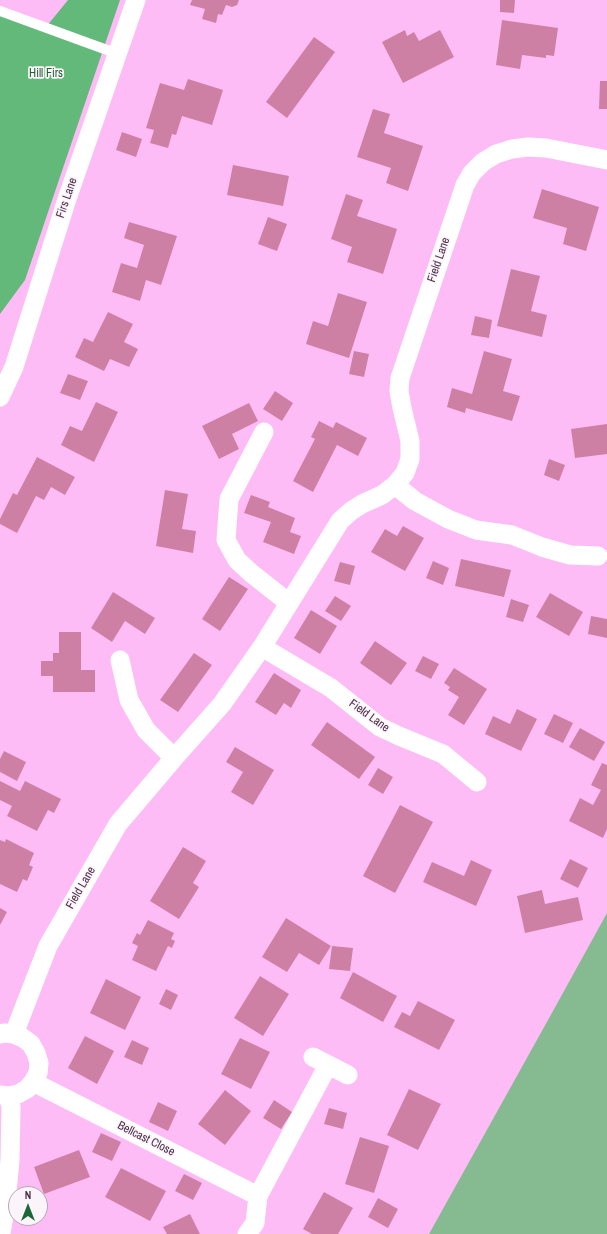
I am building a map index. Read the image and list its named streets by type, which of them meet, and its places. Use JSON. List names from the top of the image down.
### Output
{
  "streets": {
    "street": ["Firs Lane", "Field Lane", "Bellcast Close"]
  },
  "parks": ["Hill Firs"],
  "north": "top"
}
